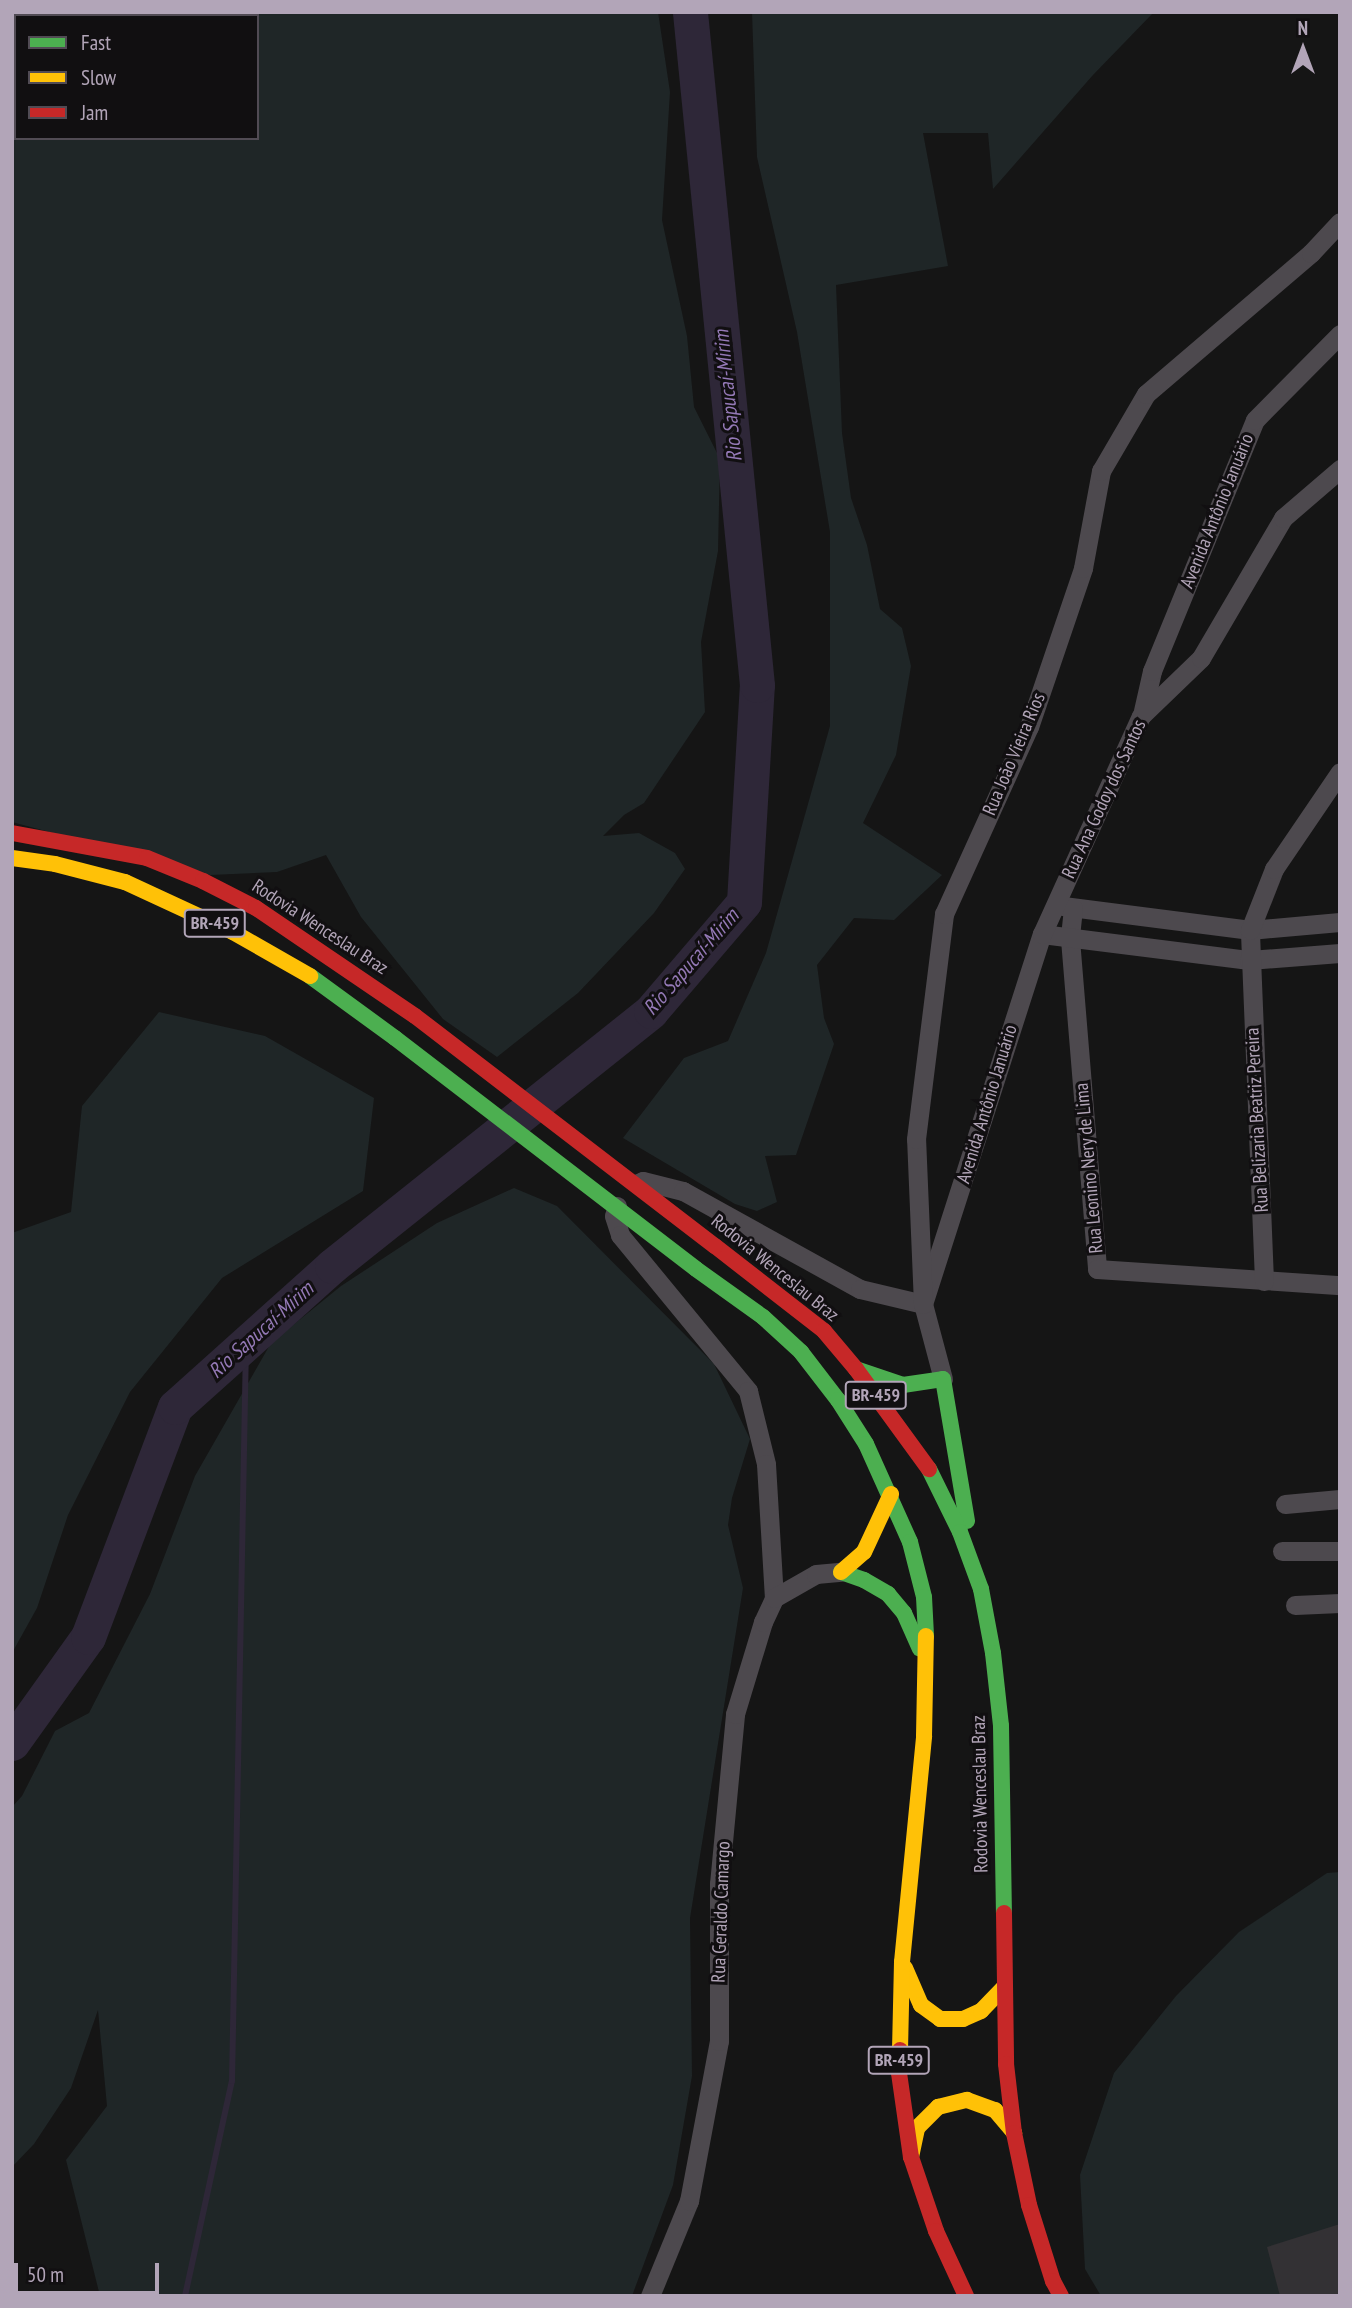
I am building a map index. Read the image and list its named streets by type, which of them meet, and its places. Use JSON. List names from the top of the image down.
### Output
{
  "streets": {
    "highway": ["BR-459", "Rodovia Wenceslau Braz"],
    "street": [
      "Avenida Antônio Januário",
      "Rua João Vieira Rios",
      "Rua Ana Godoy dos Santos",
      "Rua Belizaria Beatriz Pereira",
      "Rua Leonino Nery de Lima",
      "Rua Geraldo Camargo"
    ]
  },
  "crossings": [
    ["Avenida Antônio Januário", "Rua João Vieira Rios"],
    ["Avenida Antônio Januário", "Rua Ana Godoy dos Santos"],
    ["Rua Belizaria Beatriz Pereira", "Rua Leonino Nery de Lima"]
  ],
  "water": ["Rio Sapucaí-Mirim"],
  "legend": ["Fast", "Slow", "Jam"],
  "scale_bar": "50 m",
  "north": "top"
}
